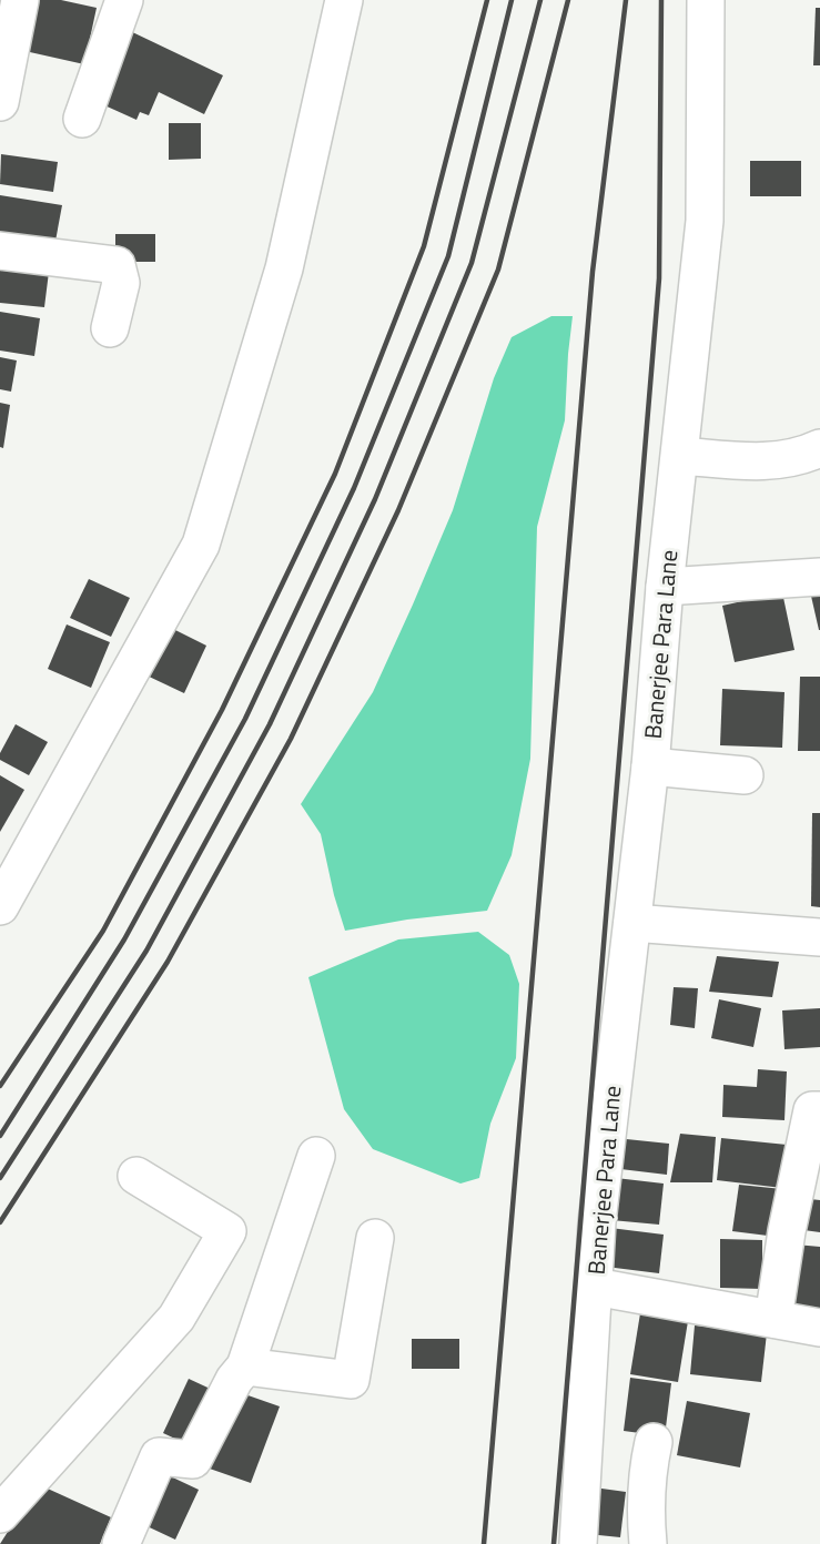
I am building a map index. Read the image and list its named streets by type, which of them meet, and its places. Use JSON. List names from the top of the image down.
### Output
{
  "streets": {
    "street": ["Banerjee Para Lane"]
  }
}
